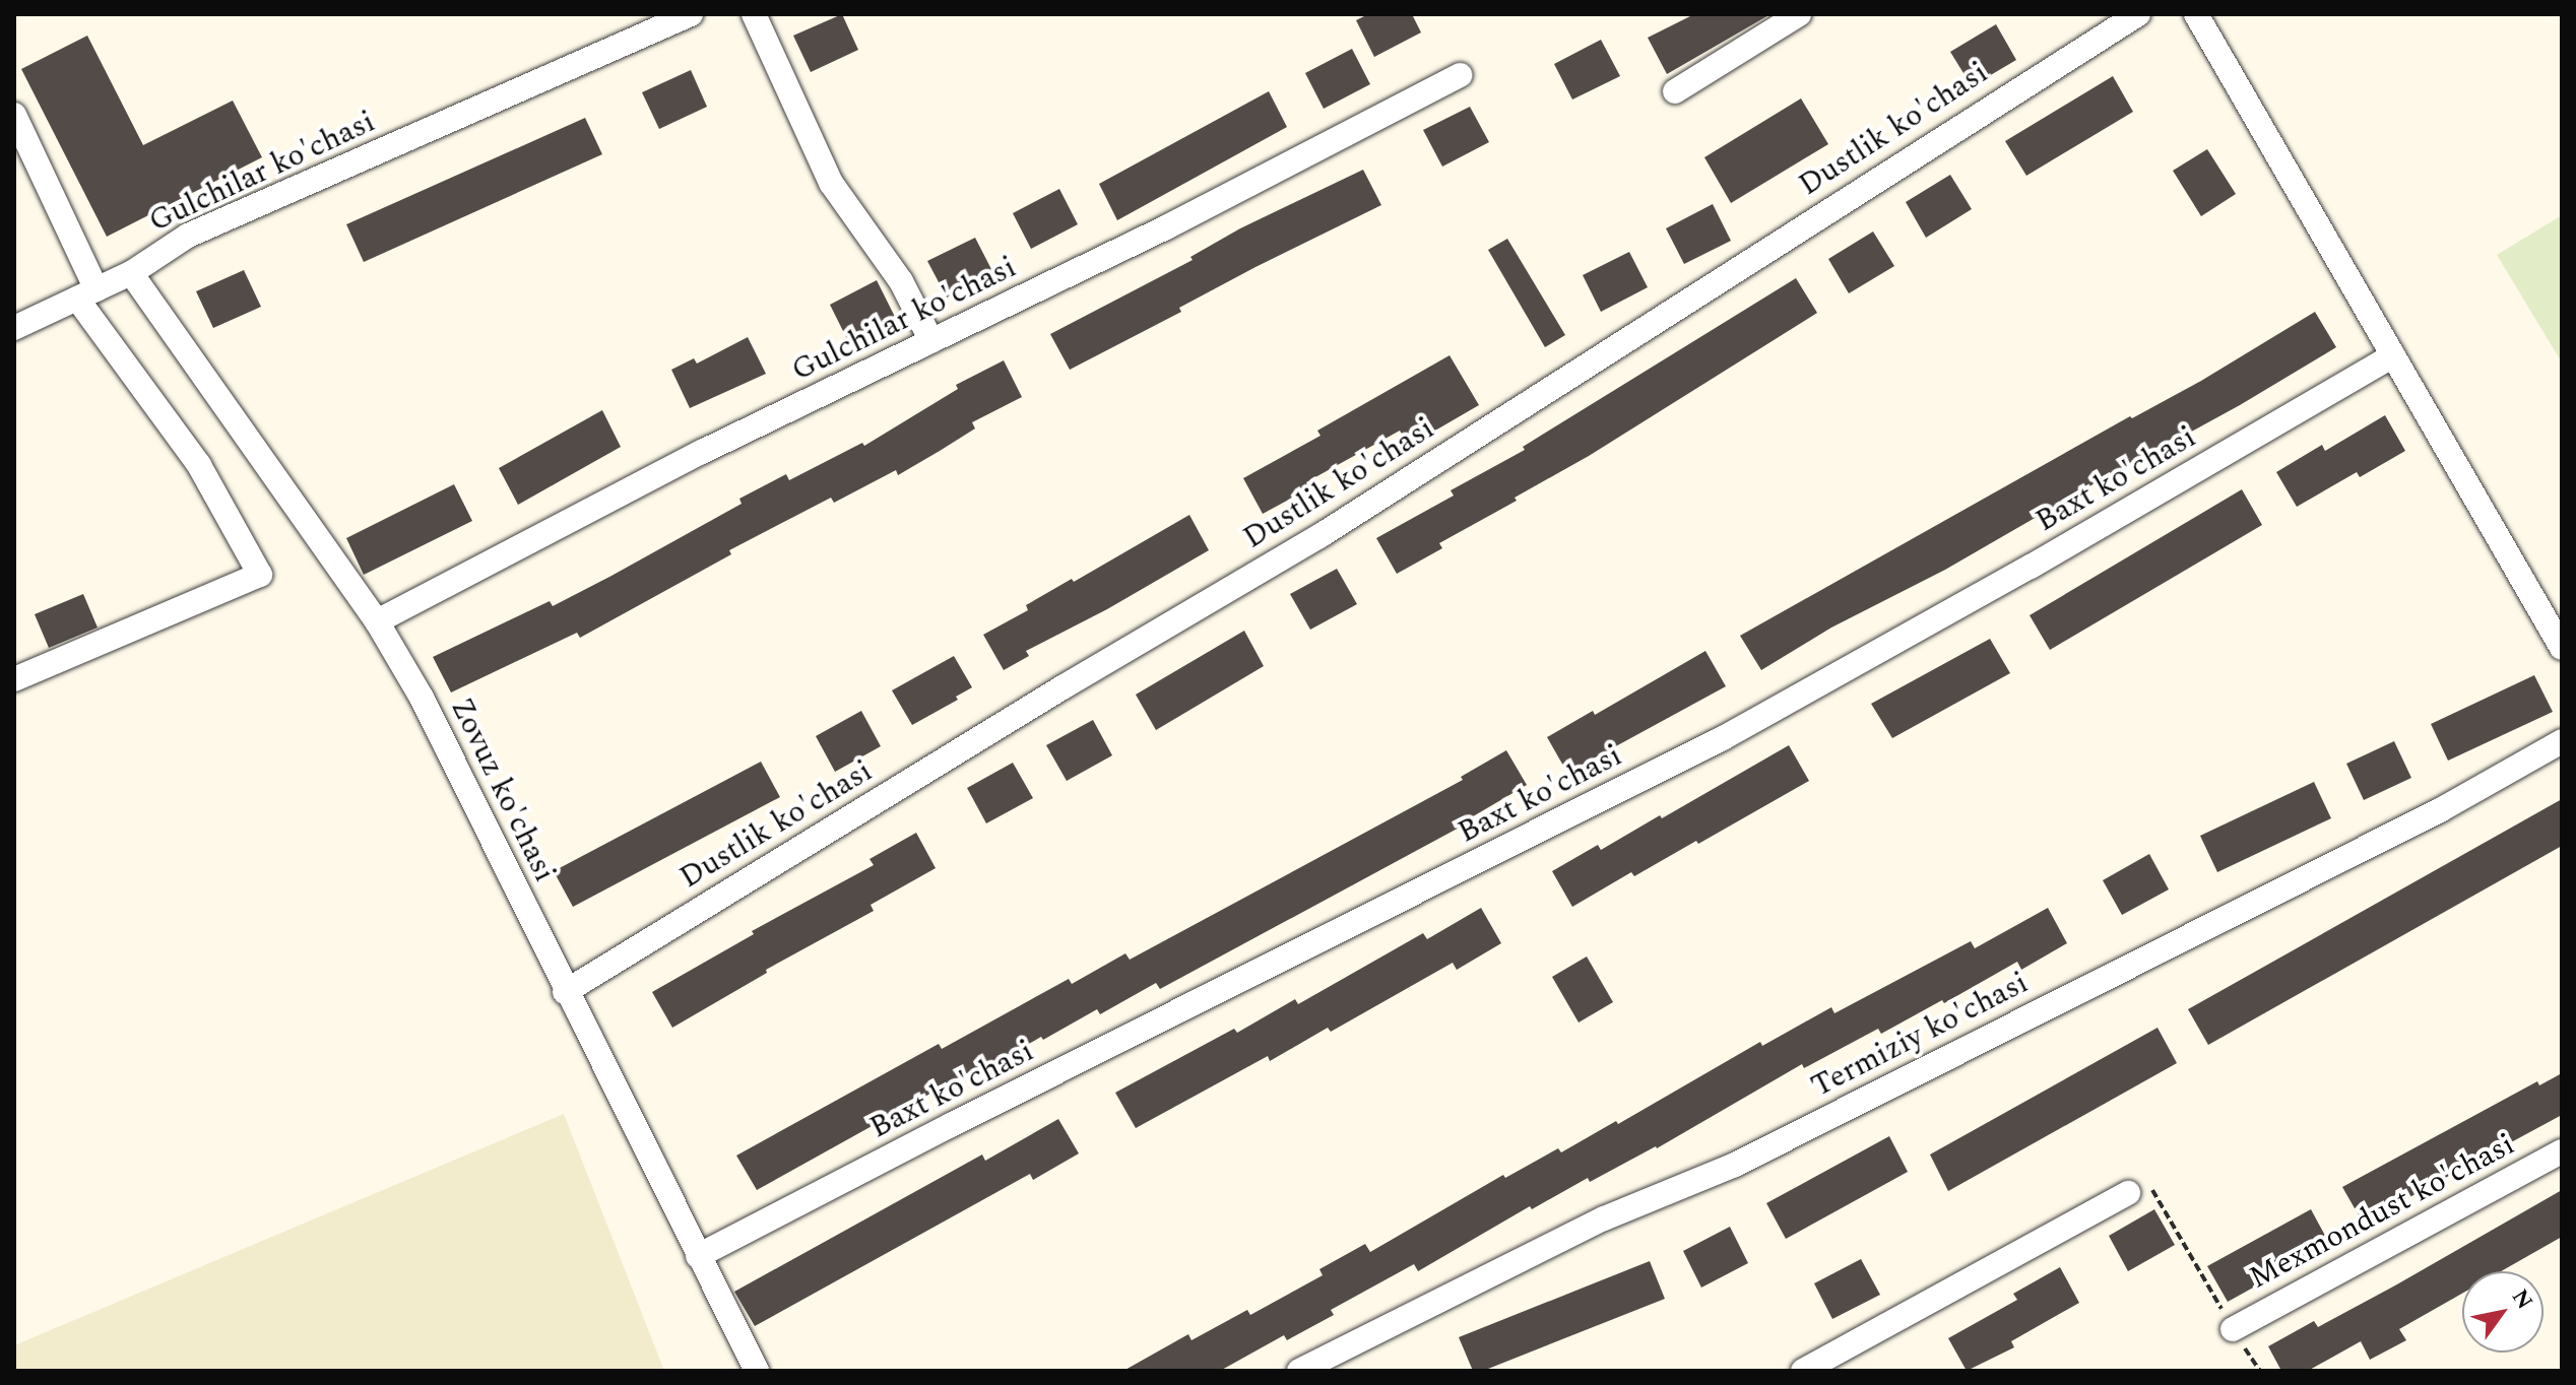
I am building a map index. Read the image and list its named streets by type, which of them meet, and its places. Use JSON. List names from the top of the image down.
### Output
{
  "streets": {
    "street": [
      "Dustlik ko'chasi",
      "Gulchilar ko'chasi",
      "Baxt ko'chasi",
      "Zovuz ko'chasi",
      "Termiziy ko'chasi",
      "Mexmondust ko'chasi"
    ]
  },
  "crossings": [
    ["Dustlik ko'chasi", "Zovuz ko'chasi"],
    ["Gulchilar ko'chasi", "Zovuz ko'chasi"],
    ["Baxt ko'chasi", "Zovuz ko'chasi"]
  ],
  "north": "top right"
}
